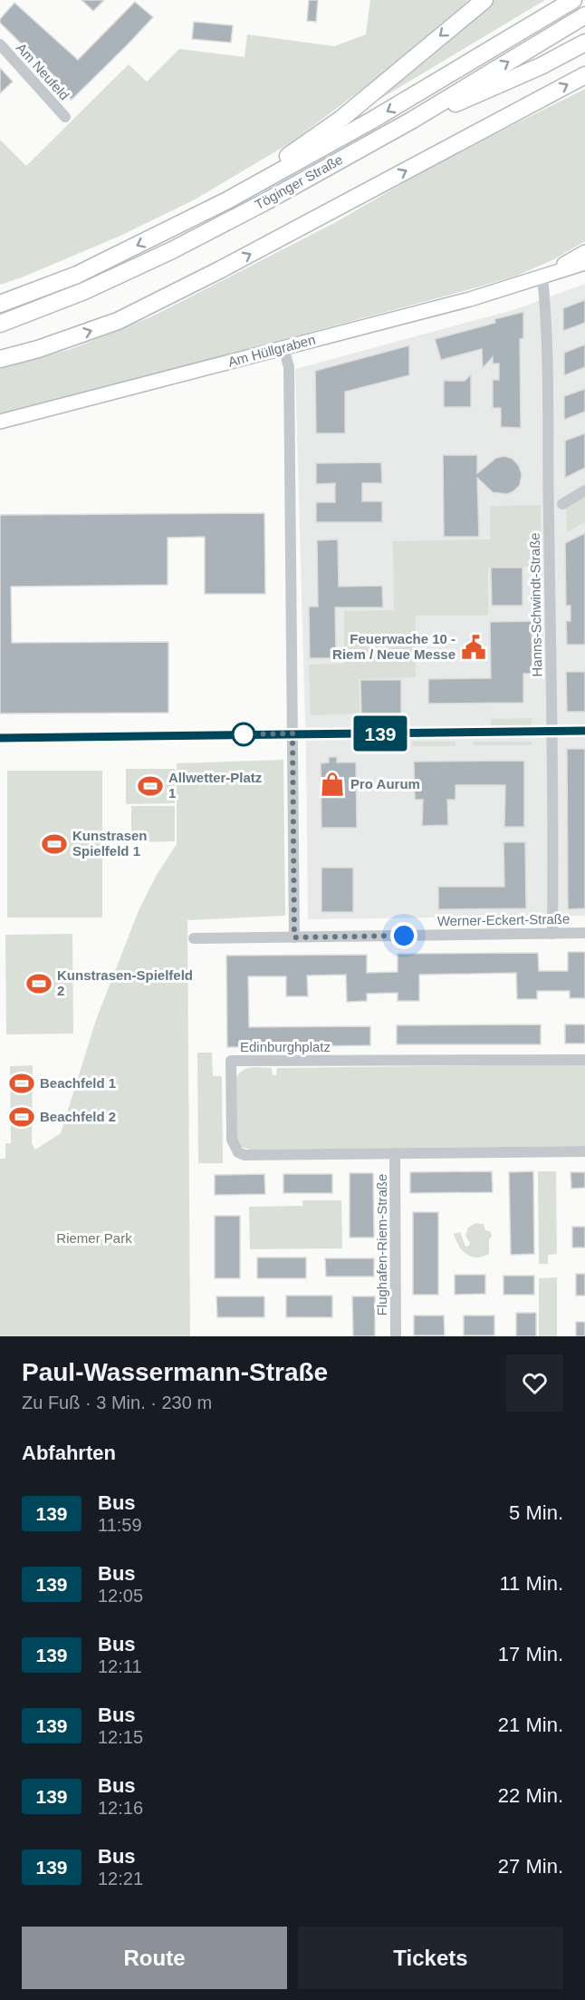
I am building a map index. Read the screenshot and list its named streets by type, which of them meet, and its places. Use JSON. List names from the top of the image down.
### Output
{
  "streets": {
    "highway": ["Töginger Straße"],
    "main road": ["Am Hüllgraben"],
    "street": [
      "Am Neufeld",
      "Hanns-Schwindt-Straße",
      "Werner-Eckert-Straße",
      "Edinburghplatz",
      "Flughafen-Riem-Straße"
    ]
  },
  "crossings": [
    ["Am Hüllgraben", "Hanns-Schwindt-Straße"],
    ["Hanns-Schwindt-Straße", "Werner-Eckert-Straße"],
    ["Edinburghplatz", "Flughafen-Riem-Straße"]
  ],
  "parks": ["Riemer Park"],
  "places": {
    "public building": ["Feuerwache 10 - Riem / Neue Messe"],
    "shop": ["Pro Aurum"],
    "sports": [
      "Allwetter-Platz 1",
      "Kunstrasen Spielfeld 1",
      "Kunstrasen-Spielfeld 2",
      "Beachfeld 1",
      "Beachfeld 2"
    ]
  },
  "lines": ["bus line 139"],
  "page": {
    "on_map": "139",
    "heading": [
      ["Paul-Wassermann-Straße", "Zu Fuß · 3 Min. · 230 m"],
      "Abfahrten"
    ],
    "list": [
      {
        "mark": "139",
        "name": "Bus",
        "note": "11:59",
        "value": "5 Min."
      },
      {
        "mark": "139",
        "name": "Bus",
        "note": "12:05",
        "value": "11 Min."
      },
      {
        "mark": "139",
        "name": "Bus",
        "note": "12:11",
        "value": "17 Min."
      },
      {
        "mark": "139",
        "name": "Bus",
        "note": "12:15",
        "value": "21 Min."
      },
      {
        "mark": "139",
        "name": "Bus",
        "note": "12:16",
        "value": "22 Min."
      },
      {
        "mark": "139",
        "name": "Bus",
        "note": "12:21",
        "value": "27 Min."
      }
    ],
    "buttons": ["Route", "Tickets"]
  }
}
